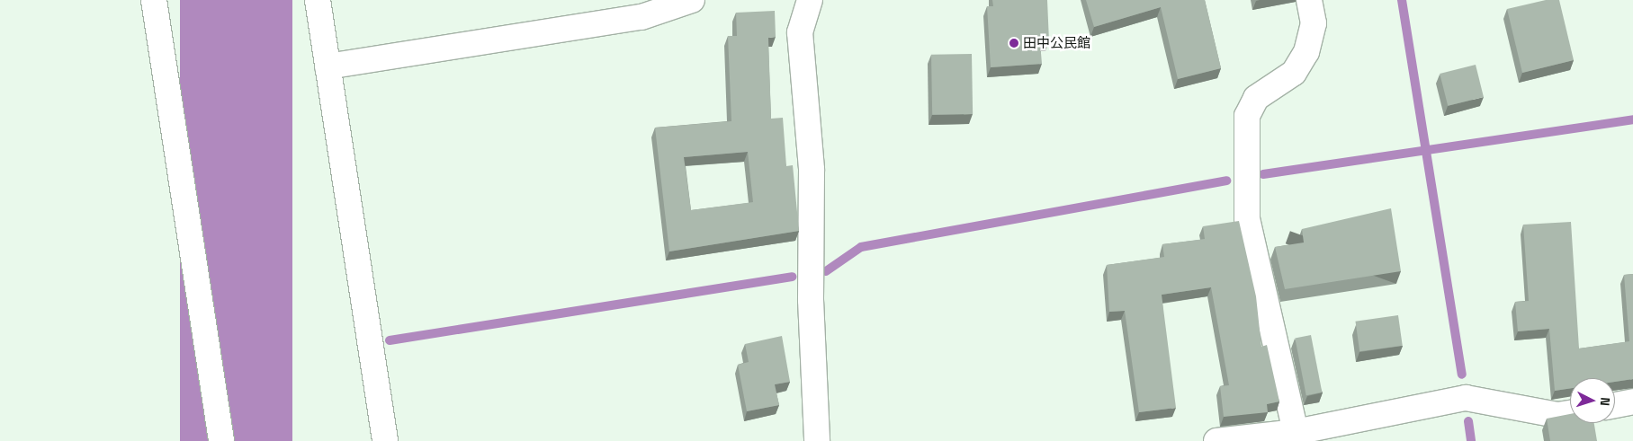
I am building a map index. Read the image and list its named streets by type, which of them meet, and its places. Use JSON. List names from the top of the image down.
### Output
{
  "places": ["田中公民館"],
  "north": "right"
}
